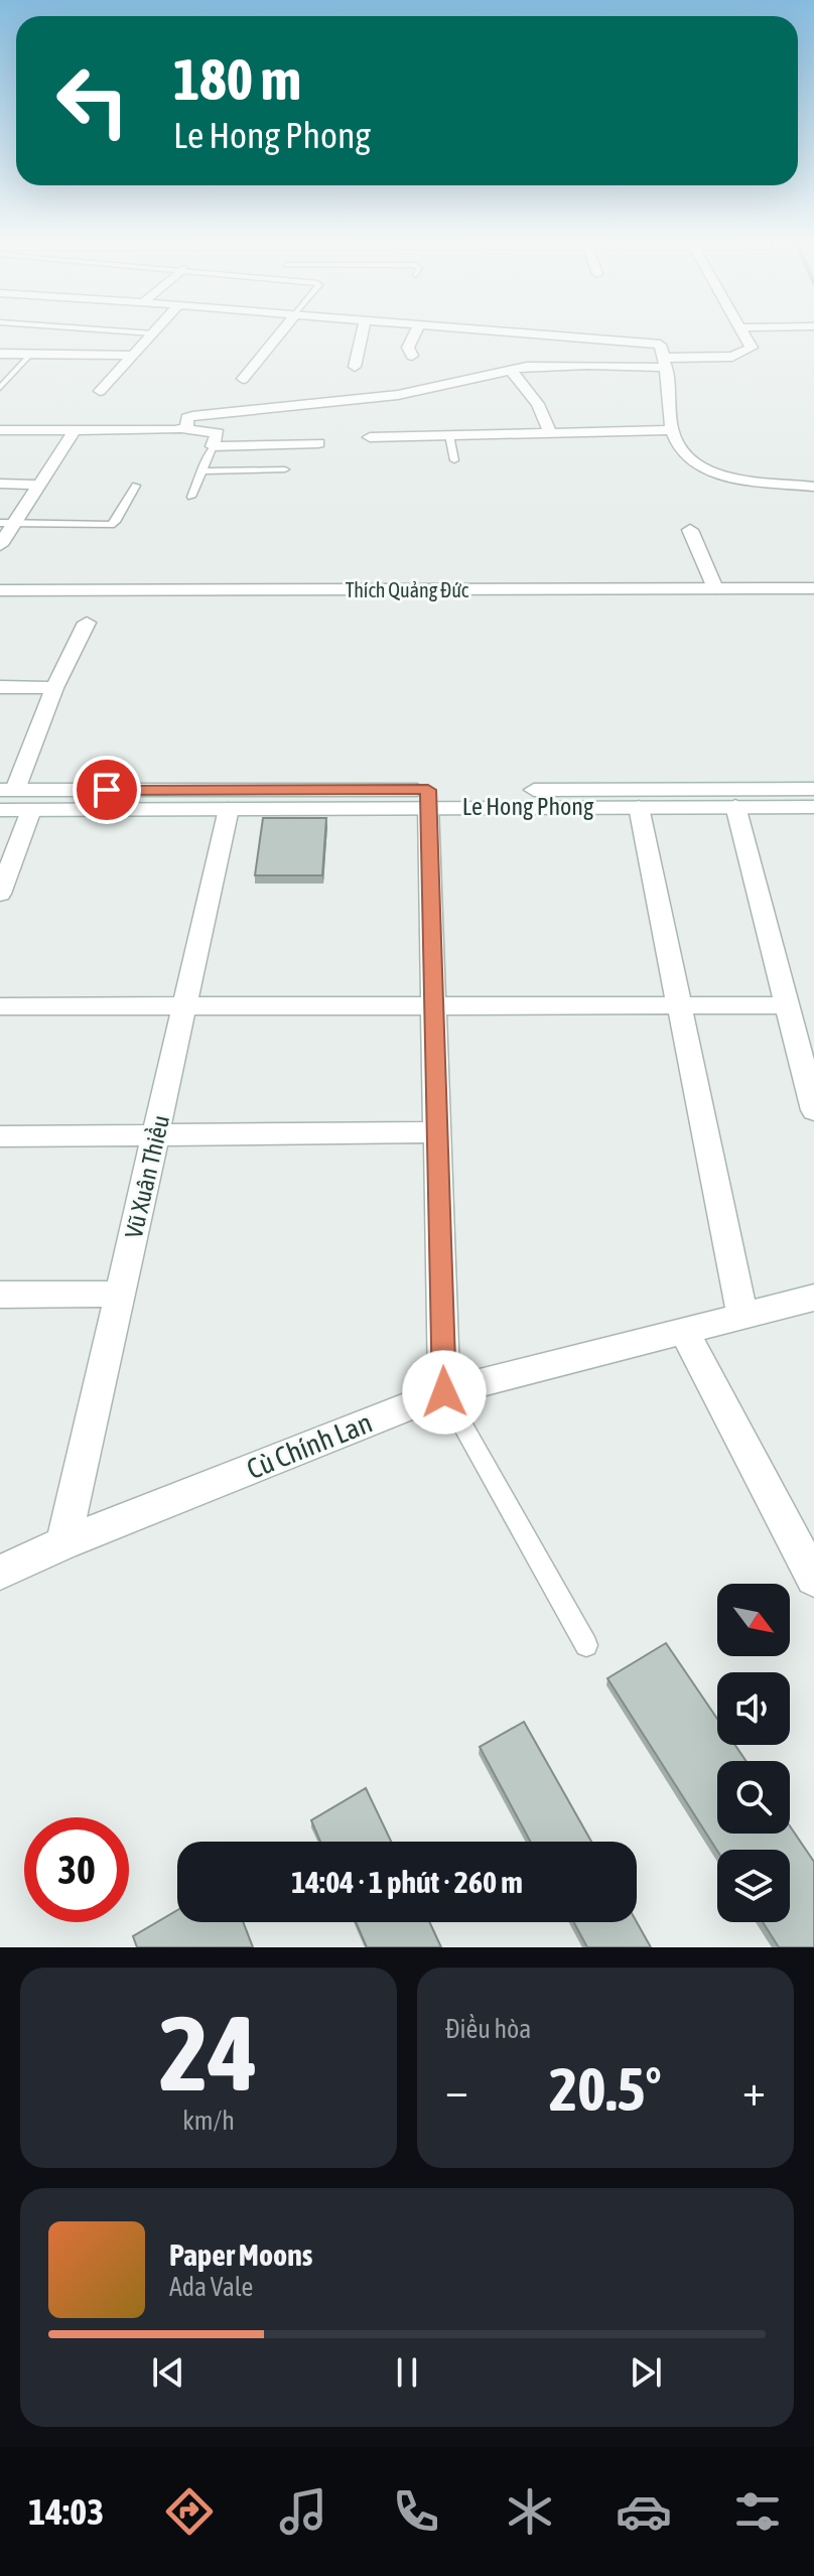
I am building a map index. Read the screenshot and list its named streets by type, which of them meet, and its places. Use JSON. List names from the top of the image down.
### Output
{
  "streets": {
    "street": [
      "Thích Quảng Đức",
      "Le Hong Phong",
      "Vũ Xuân Thiều",
      "Cù Chính Lan"
    ]
  },
  "crossings": [
    ["Le Hong Phong", "Vũ Xuân Thiều"],
    ["Vũ Xuân Thiều", "Cù Chính Lan"]
  ],
  "north": "bottom right",
  "page": {
    "turn": ["180 m", "Le Hong Phong"],
    "limit": "30",
    "trip": "14:04 · 1 phút · 260 m",
    "tile": [
      ["24", "km/h"],
      "Điều hòa"
    ],
    "heat": ["−", "20.5°", "+"],
    "song": ["Paper Moons", "Ada Vale"],
    "tabs": "14:03"
  }
}
